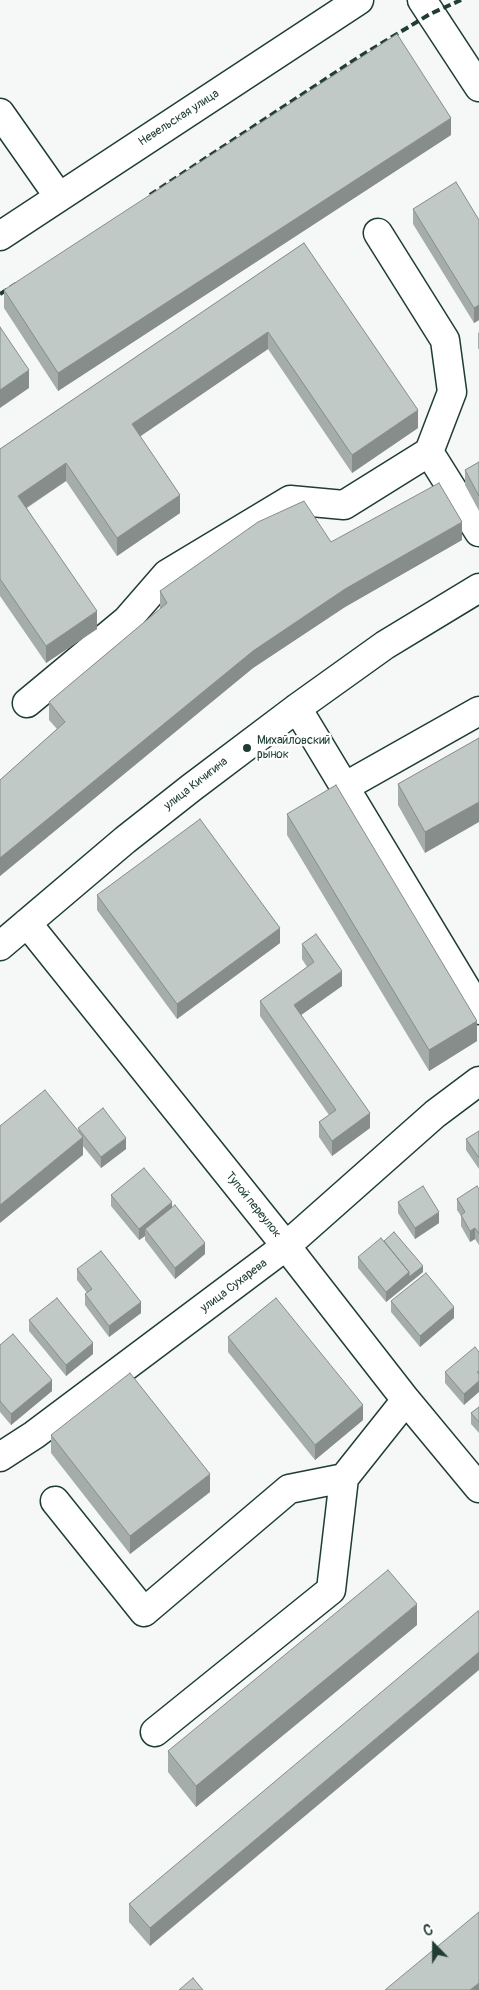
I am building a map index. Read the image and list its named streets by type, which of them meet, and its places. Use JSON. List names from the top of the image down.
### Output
{
  "streets": {
    "street": [
      "Невельская улица",
      "улица Кичигина",
      "Тупой переулок",
      "улица Сухарева"
    ]
  },
  "crossings": [
    ["улица Кичигина", "Тупой переулок"],
    ["Тупой переулок", "улица Сухарева"]
  ],
  "places": ["Михайловский рынок"],
  "north": "top"
}
